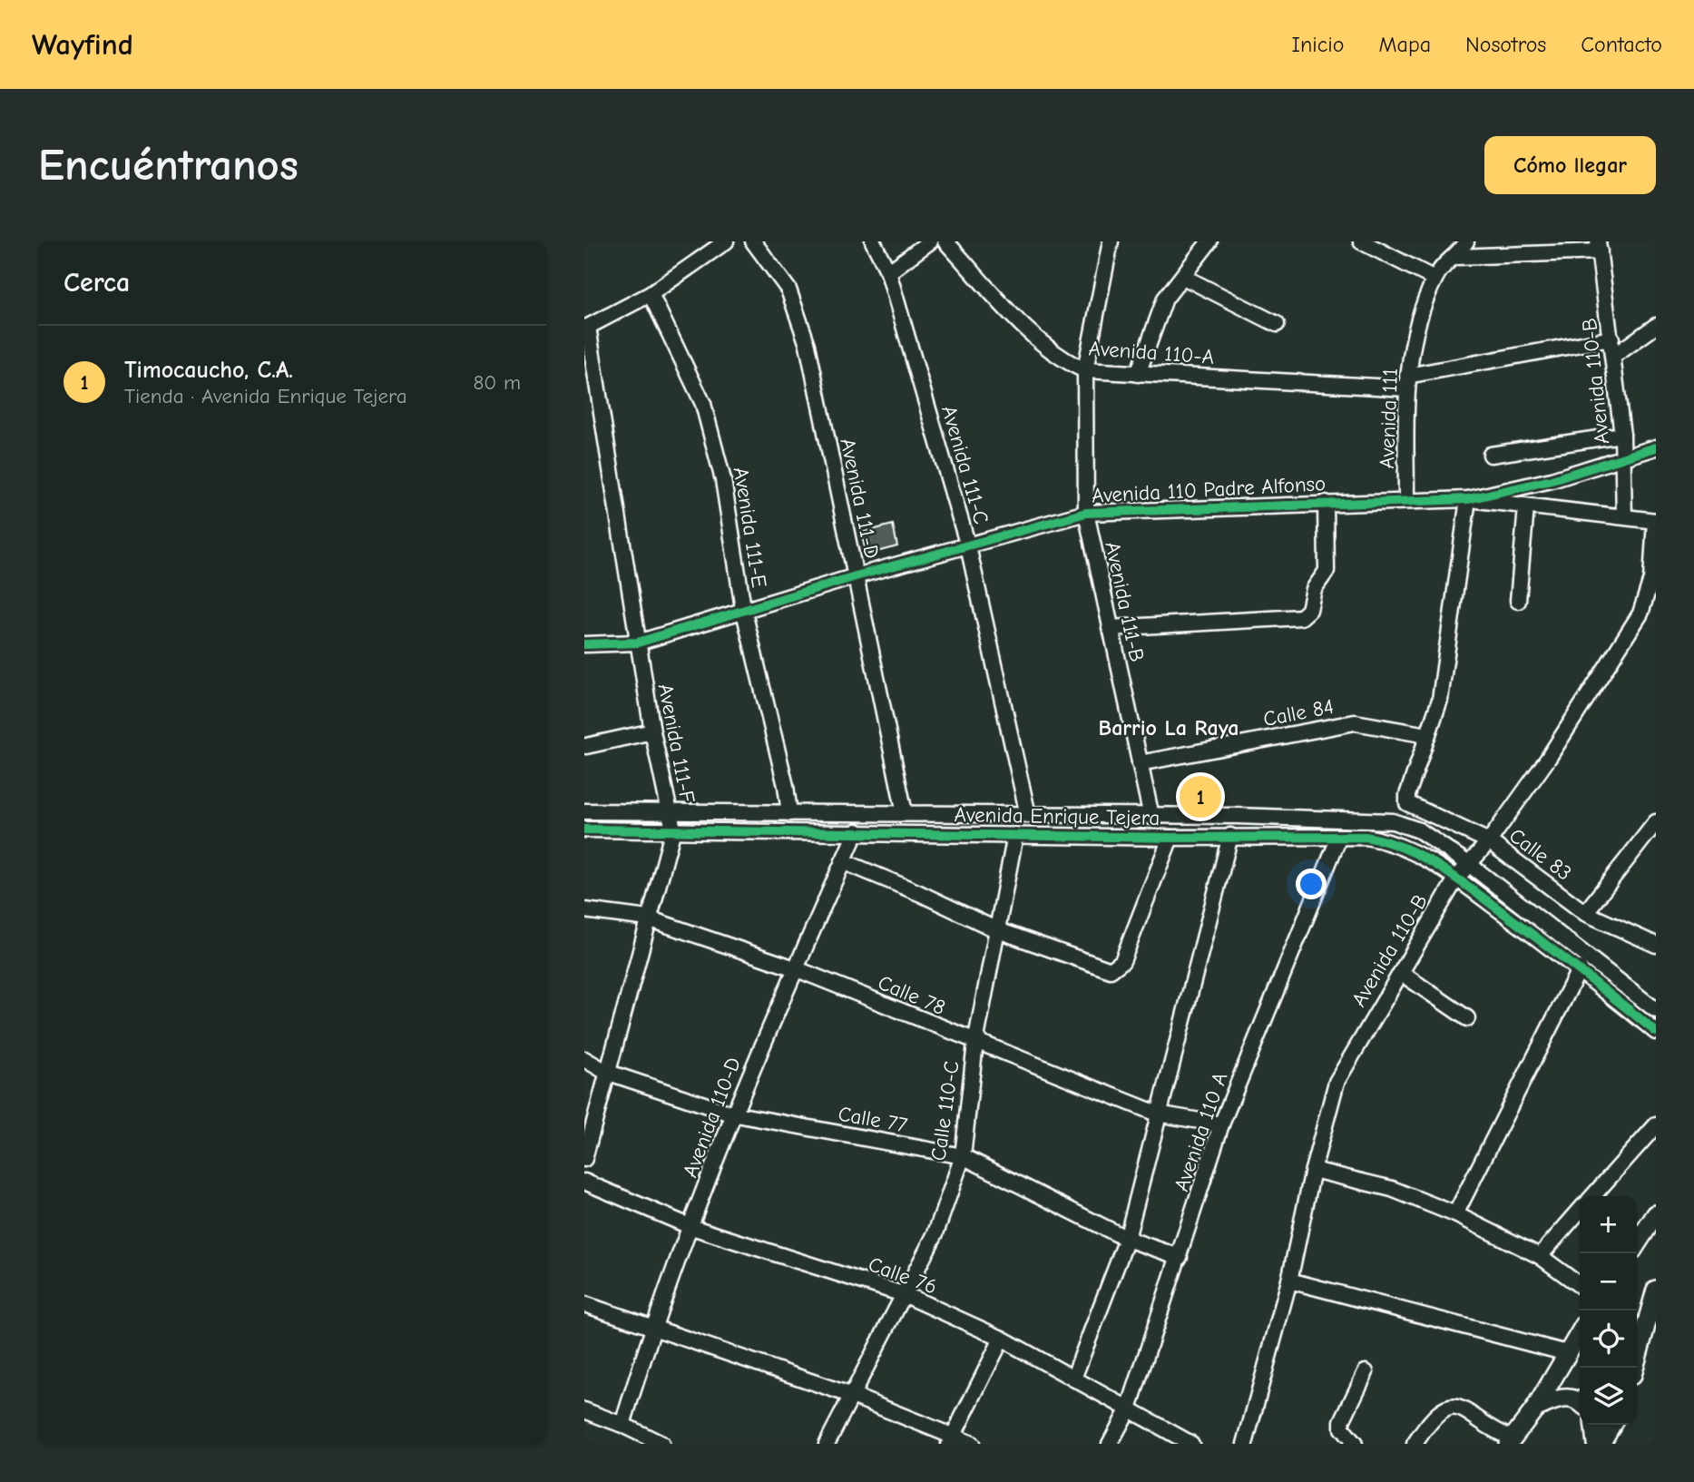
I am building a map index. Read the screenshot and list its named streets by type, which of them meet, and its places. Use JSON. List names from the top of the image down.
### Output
{
  "streets": {
    "street": [
      "Avenida 110-A",
      "Avenida 110-B",
      "Avenida 111",
      "Avenida 111-C",
      "Avenida 110 Padre Alfonso",
      "Avenida 111-D",
      "Avenida 111-E",
      "Avenida 111-B",
      "Calle 84",
      "Avenida 111-F",
      "Avenida Enrique Tejera",
      "Calle 83",
      "Calle 78",
      "Calle 110-C",
      "Avenida 110-D",
      "Calle 77",
      "Avenida 110 A",
      "Calle 76"
    ]
  },
  "crossings": [
    ["Avenida 110-A", "Avenida 110-B"],
    ["Avenida 110-A", "Avenida 111"],
    ["Avenida 110-A", "Avenida 111-B"],
    ["Avenida 110-B", "Avenida 110 Padre Alfonso"],
    ["Avenida 110-B", "Avenida Enrique Tejera"],
    ["Avenida 110-B", "Calle 83"],
    ["Avenida 111", "Avenida 110 Padre Alfonso"],
    ["Avenida 111-C", "Avenida 110 Padre Alfonso"],
    ["Avenida 111-C", "Avenida Enrique Tejera"],
    ["Avenida 110 Padre Alfonso", "Avenida 111-D"],
    ["Avenida 110 Padre Alfonso", "Avenida 111-E"],
    ["Avenida 110 Padre Alfonso", "Avenida 111-B"],
    ["Avenida 110 Padre Alfonso", "Avenida 111-F"],
    ["Avenida 111-D", "Avenida Enrique Tejera"],
    ["Avenida 111-E", "Avenida Enrique Tejera"],
    ["Avenida 111-B", "Calle 84"],
    ["Avenida 111-B", "Avenida Enrique Tejera"],
    ["Calle 84", "Calle 83"],
    ["Avenida 111-F", "Avenida Enrique Tejera"],
    ["Avenida 111-F", "Calle 78"],
    ["Avenida 111-F", "Calle 77"],
    ["Avenida Enrique Tejera", "Calle 110-C"],
    ["Avenida Enrique Tejera", "Avenida 110-D"],
    ["Avenida Enrique Tejera", "Avenida 110 A"],
    ["Calle 78", "Calle 110-C"],
    ["Calle 78", "Avenida 110-D"],
    ["Calle 78", "Avenida 110 A"],
    ["Calle 110-C", "Calle 77"],
    ["Calle 110-C", "Calle 76"],
    ["Avenida 110-D", "Calle 77"],
    ["Avenida 110-D", "Calle 76"],
    ["Calle 77", "Avenida 110 A"],
    ["Avenida 110 A", "Calle 76"]
  ],
  "districts": ["Barrio La Raya"],
  "page": {
    "header": "Wayfind",
    "nav": [
      "Inicio",
      "Mapa",
      "Nosotros",
      "Contacto"
    ],
    "buttons": "Cómo llegar",
    "title": "Encuéntranos",
    "heading": "Cerca",
    "list": [
      {
        "mark": "1",
        "name": "Timocaucho, C.A.",
        "note": "Tienda · Avenida Enrique Tejera",
        "value": "80 m"
      }
    ],
    "pins": "1",
    "map_buttons": ["+", "−"]
  }
}
